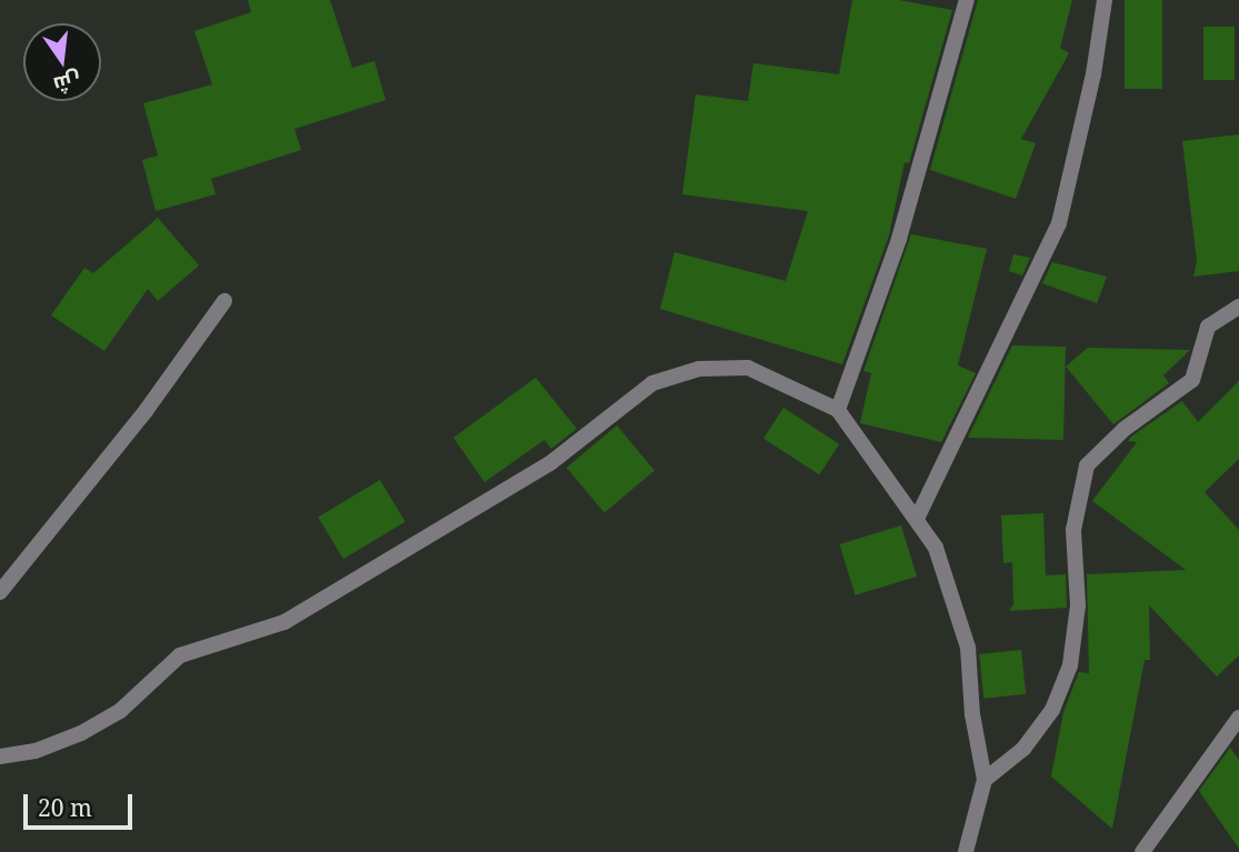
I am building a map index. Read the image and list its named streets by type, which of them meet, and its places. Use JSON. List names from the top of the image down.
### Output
{
  "scale_bar": "20 m",
  "north": "bottom"
}
